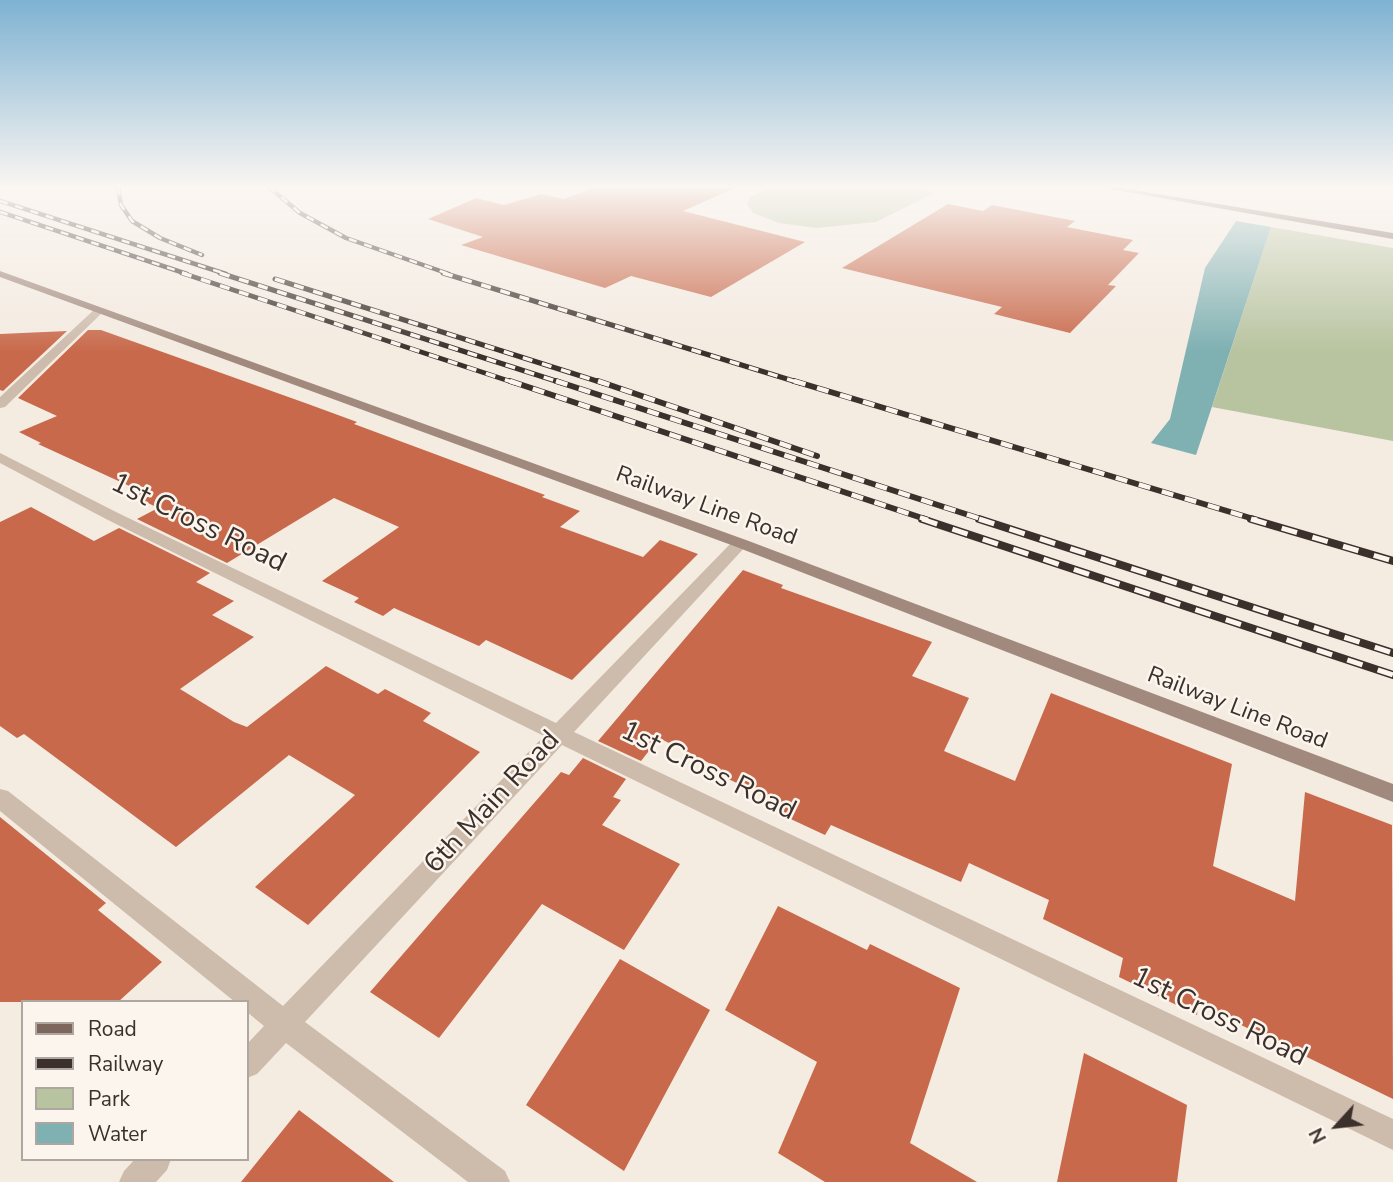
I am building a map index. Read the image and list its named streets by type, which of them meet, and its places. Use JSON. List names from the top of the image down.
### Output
{
  "streets": {
    "main road": ["Railway Line Road"],
    "street": ["1st Cross Road", "6th Main Road"]
  },
  "crossings": [
    ["Railway Line Road", "6th Main Road"],
    ["1st Cross Road", "6th Main Road"]
  ],
  "legend": [
    "Road",
    "Railway",
    "Park",
    "Water"
  ],
  "north": "bottom left"
}
